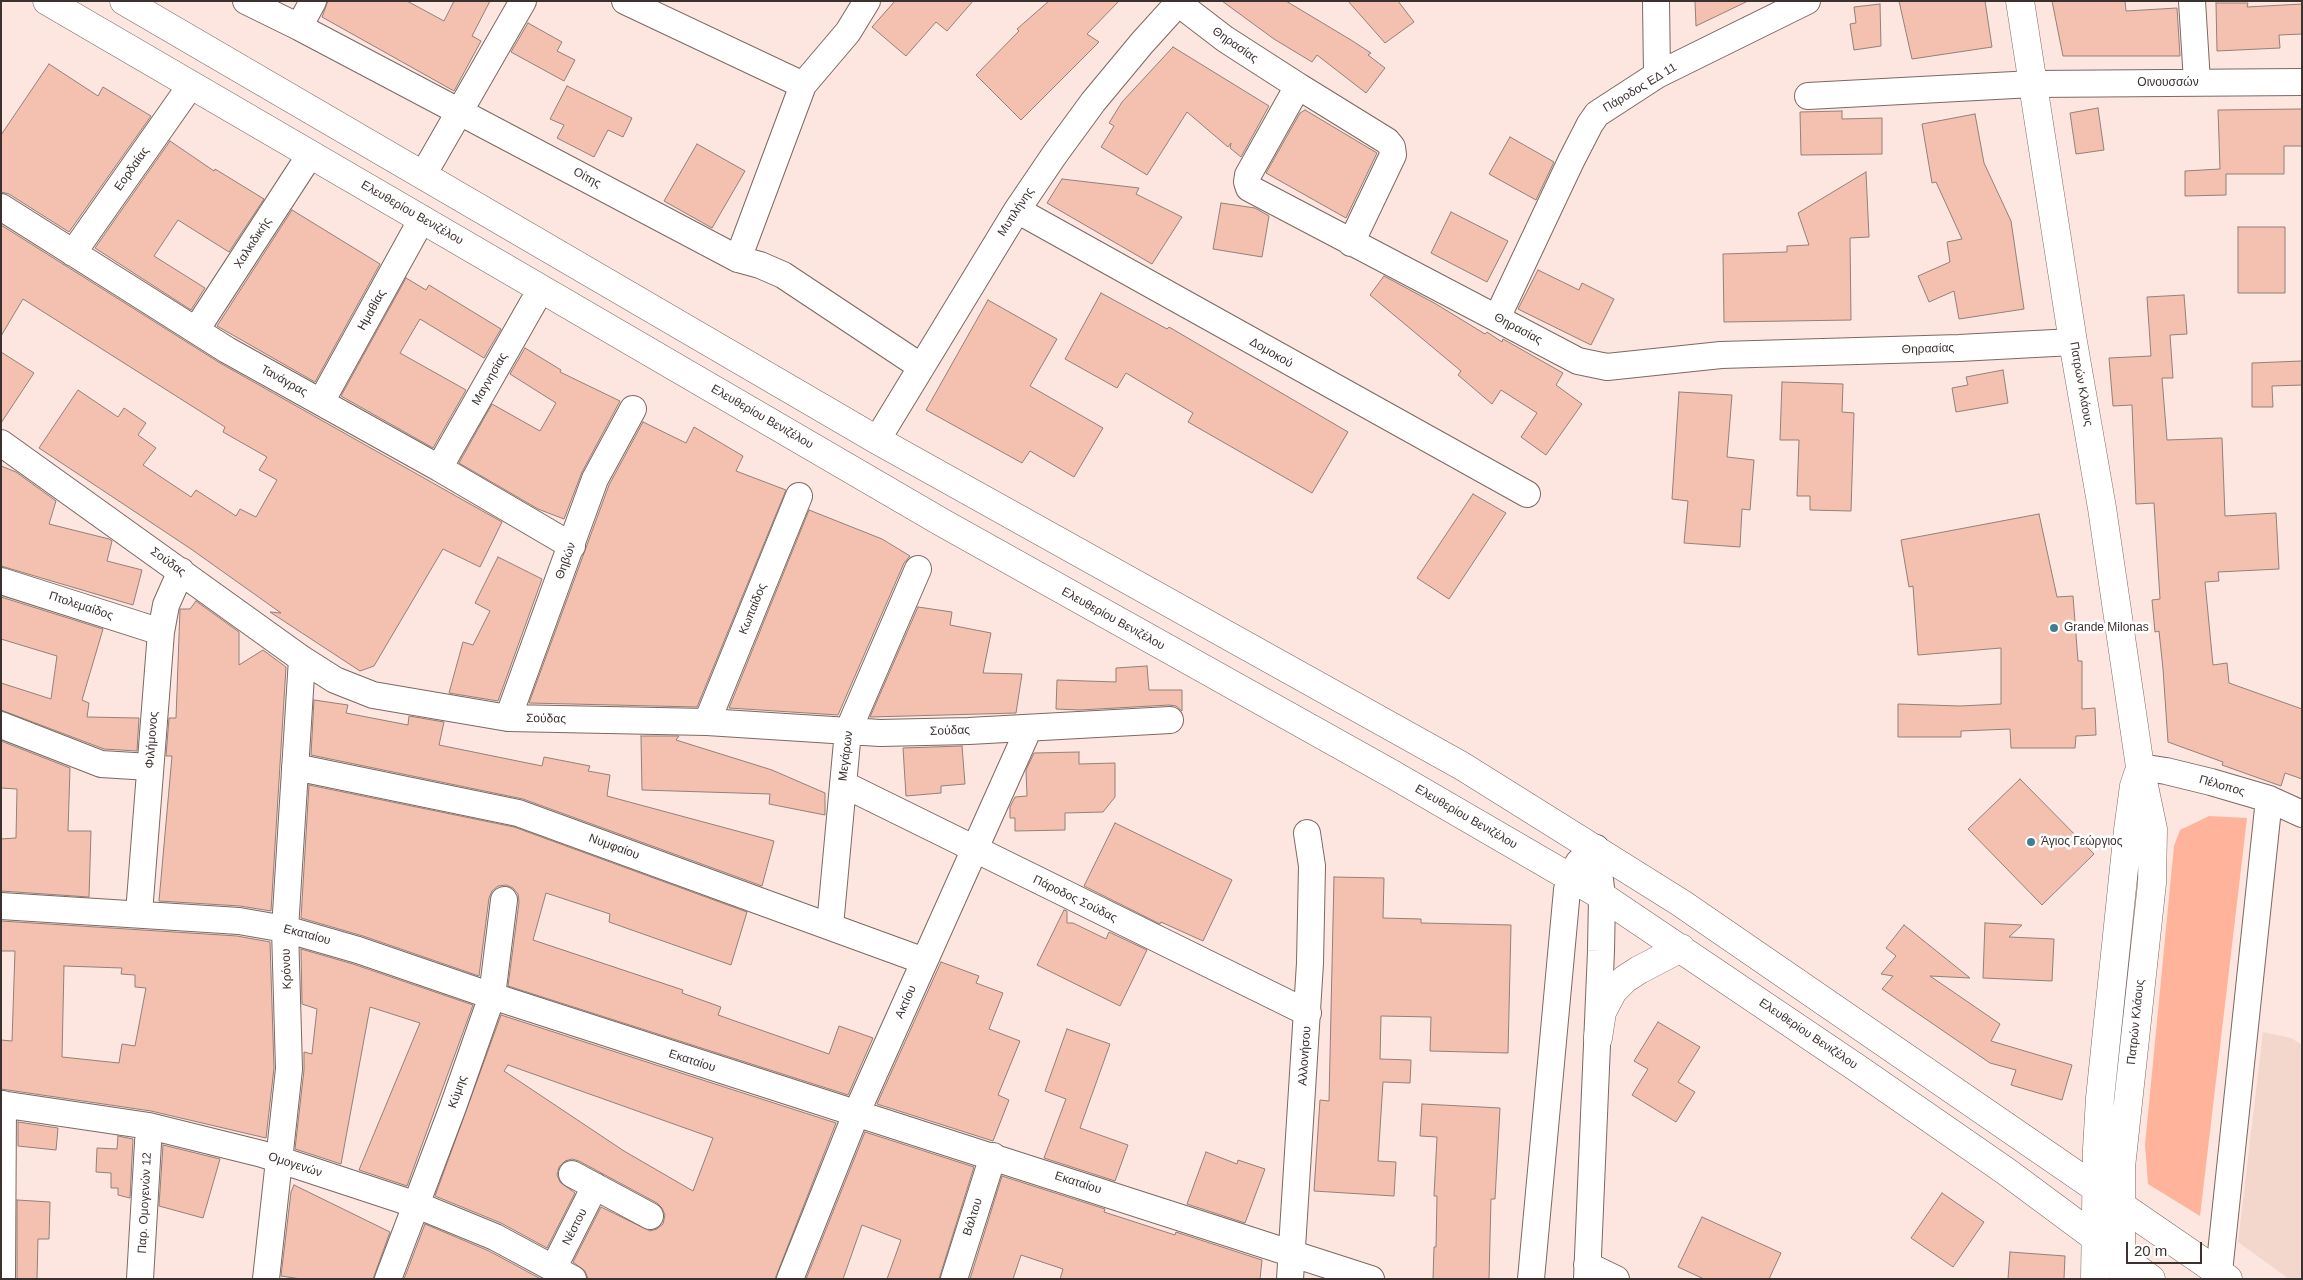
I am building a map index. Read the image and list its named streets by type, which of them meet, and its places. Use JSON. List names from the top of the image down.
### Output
{
  "streets": {
    "main road": ["Ελευθερίου Βενιζέλου", "Πατρών Κλάους"],
    "street": [
      "Θηρασίας",
      "Οινουσσών",
      "Πάροδος ΕΔ 11",
      "Εορδαίας",
      "Οίτης",
      "Μυτιλήνης",
      "Χαλκιδικής",
      "Ημαθίας",
      "Δομοκού",
      "Μαγνησίας",
      "Τανάγρας",
      "Θηβών",
      "Σούδας",
      "Πτολεμαίδος",
      "Κωπαίδος",
      "Φιλήμονος",
      "Μεγάρων",
      "Πέλοπος",
      "Νυμφαίου",
      "Πάροδος Σούδας",
      "Εκαταίου",
      "Κρόνου",
      "Ακτίου",
      "Αλλονήσου",
      "Κύμης",
      "Ομογενών",
      "Παρ. Ομογενών 12",
      "Βάλτου",
      "Νέστου"
    ]
  },
  "crossings": [
    ["Θηρασίας", "Πάροδος ΕΔ 11"],
    ["Θηρασίας", "Μυτιλήνης"],
    ["Θηρασίας", "Πατρών Κλάους"],
    ["Οινουσσών", "Πατρών Κλάους"],
    ["Εορδαίας", "Ελευθερίου Βενιζέλου"],
    ["Εορδαίας", "Τανάγρας"],
    ["Οίτης", "Μυτιλήνης"],
    ["Μυτιλήνης", "Δομοκού"],
    ["Ελευθερίου Βενιζέλου", "Χαλκιδικής"],
    ["Ελευθερίου Βενιζέλου", "Ημαθίας"],
    ["Ελευθερίου Βενιζέλου", "Μαγνησίας"],
    ["Ελευθερίου Βενιζέλου", "Πατρών Κλάους"],
    ["Χαλκιδικής", "Τανάγρας"],
    ["Ημαθίας", "Τανάγρας"],
    ["Μαγνησίας", "Τανάγρας"],
    ["Τανάγρας", "Θηβών"],
    ["Πατρών Κλάους", "Πέλοπος"],
    ["Θηβών", "Σούδας"],
    ["Σούδας", "Κωπαίδος"],
    ["Σούδας", "Φιλήμονος"],
    ["Σούδας", "Μεγάρων"],
    ["Σούδας", "Κρόνου"],
    ["Σούδας", "Ακτίου"],
    ["Πτολεμαίδος", "Φιλήμονος"],
    ["Φιλήμονος", "Εκαταίου"],
    ["Μεγάρων", "Νυμφαίου"],
    ["Μεγάρων", "Πάροδος Σούδας"],
    ["Νυμφαίου", "Κρόνου"],
    ["Νυμφαίου", "Ακτίου"],
    ["Πάροδος Σούδας", "Ακτίου"],
    ["Πάροδος Σούδας", "Αλλονήσου"],
    ["Εκαταίου", "Κρόνου"],
    ["Εκαταίου", "Ακτίου"],
    ["Εκαταίου", "Αλλονήσου"],
    ["Εκαταίου", "Κύμης"],
    ["Εκαταίου", "Βάλτου"],
    ["Κρόνου", "Ομογενών"],
    ["Κύμης", "Ομογενών"],
    ["Ομογενών", "Παρ. Ομογενών 12"],
    ["Ομογενών", "Νέστου"]
  ],
  "places": ["Grande Milonas", "Άγιος Γεώργιος"],
  "scale_bar": "20 m"
}
